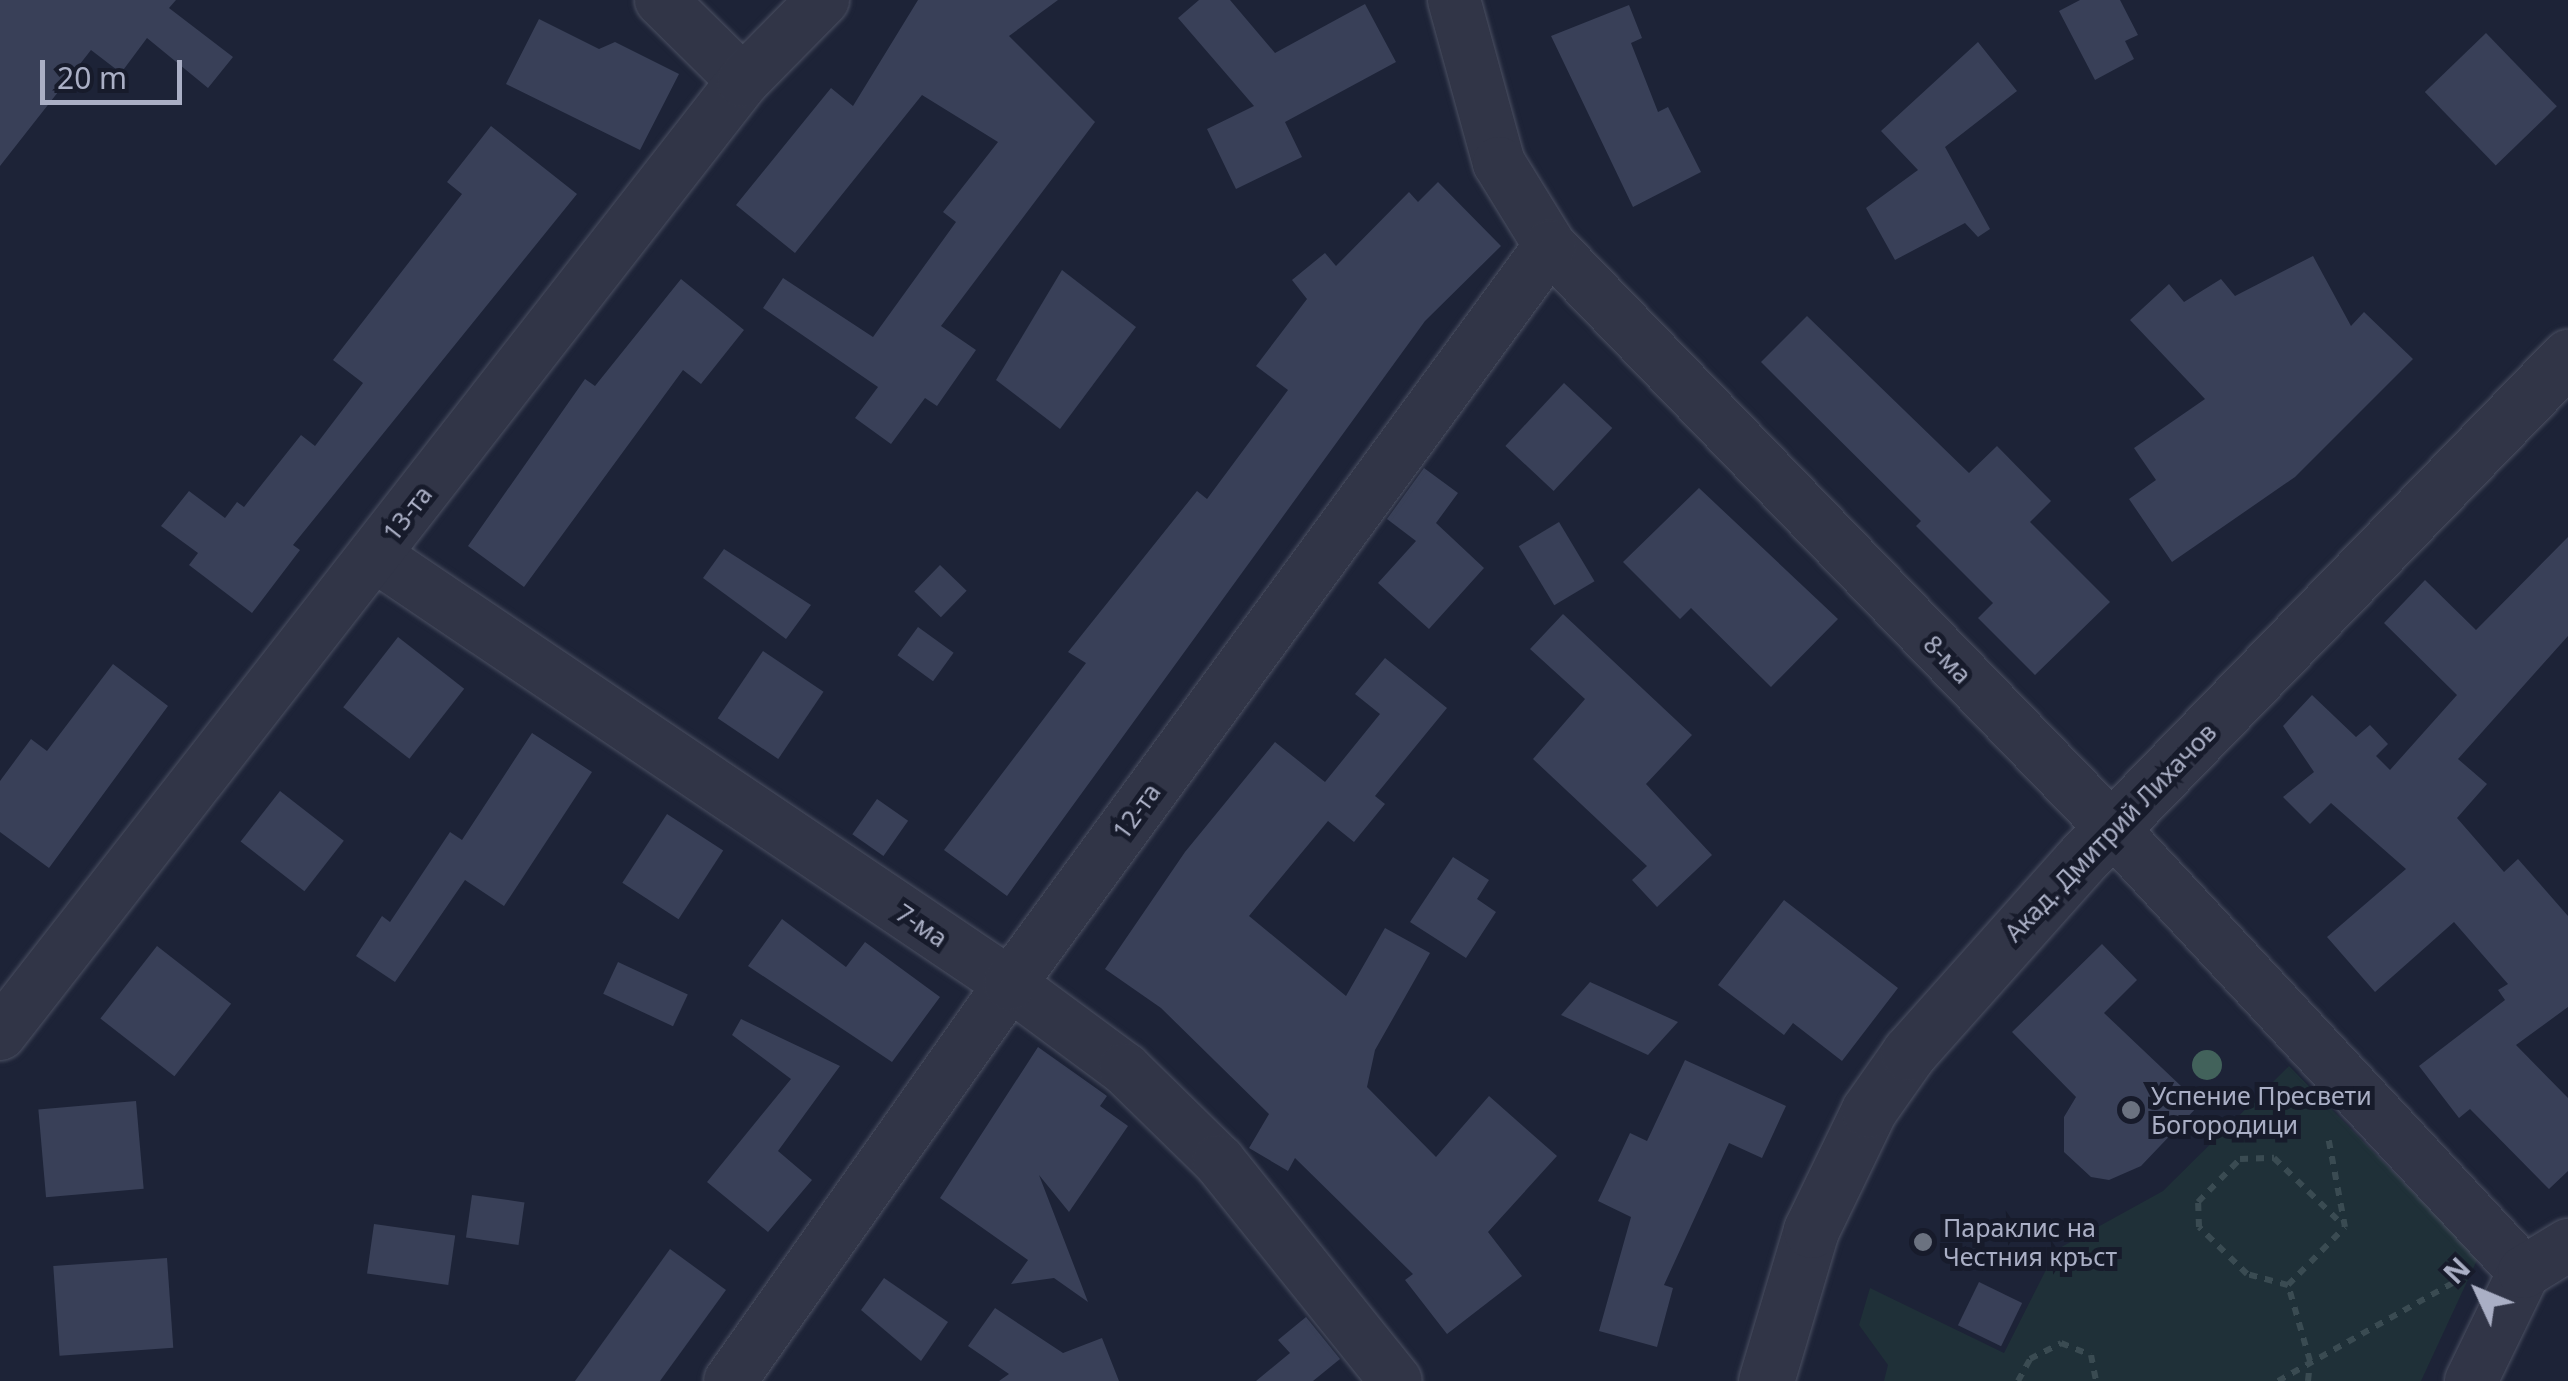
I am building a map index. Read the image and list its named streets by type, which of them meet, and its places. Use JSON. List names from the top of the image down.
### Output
{
  "streets": {
    "street": [
      "13-та",
      "8-ма",
      "12-та",
      "Акад. Дмитрий Лихачов",
      "7-ма"
    ]
  },
  "crossings": [
    ["13-та", "7-ма"],
    ["8-ма", "12-та"],
    ["8-ма", "Акад. Дмитрий Лихачов"],
    ["12-та", "7-ма"]
  ],
  "places": ["Успение Пресвети Богородици", "Параклис на Честния кръст"],
  "scale_bar": "20 m",
  "north": "top left"
}
